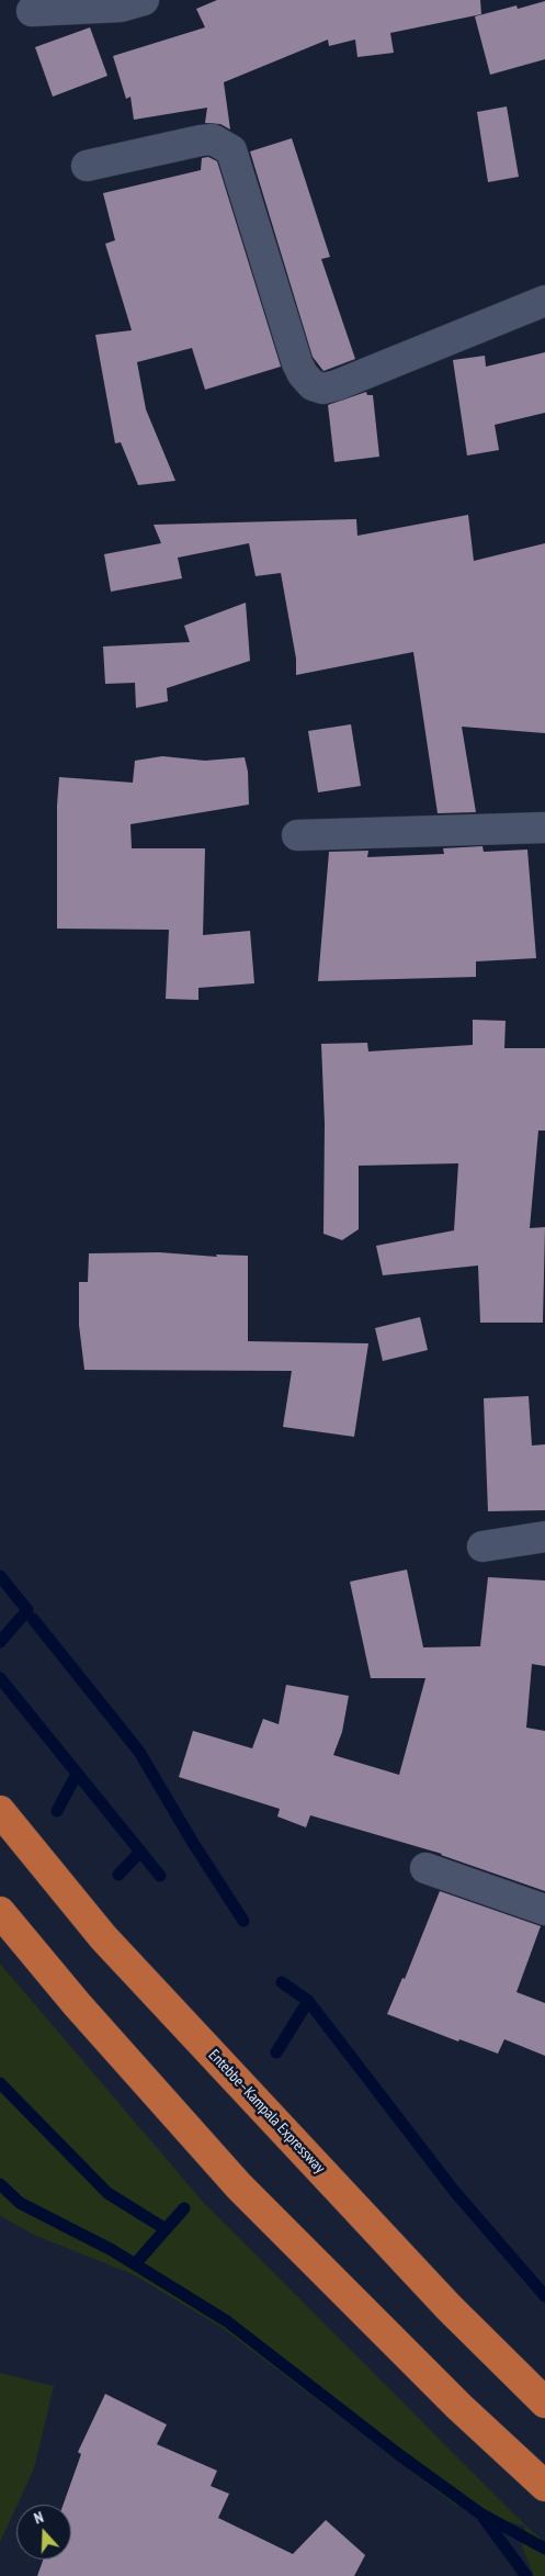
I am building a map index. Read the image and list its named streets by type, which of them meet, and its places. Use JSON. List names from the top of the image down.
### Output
{
  "streets": {
    "highway": ["Entebbe–Kampala Expressway"]
  },
  "north": "top"
}
